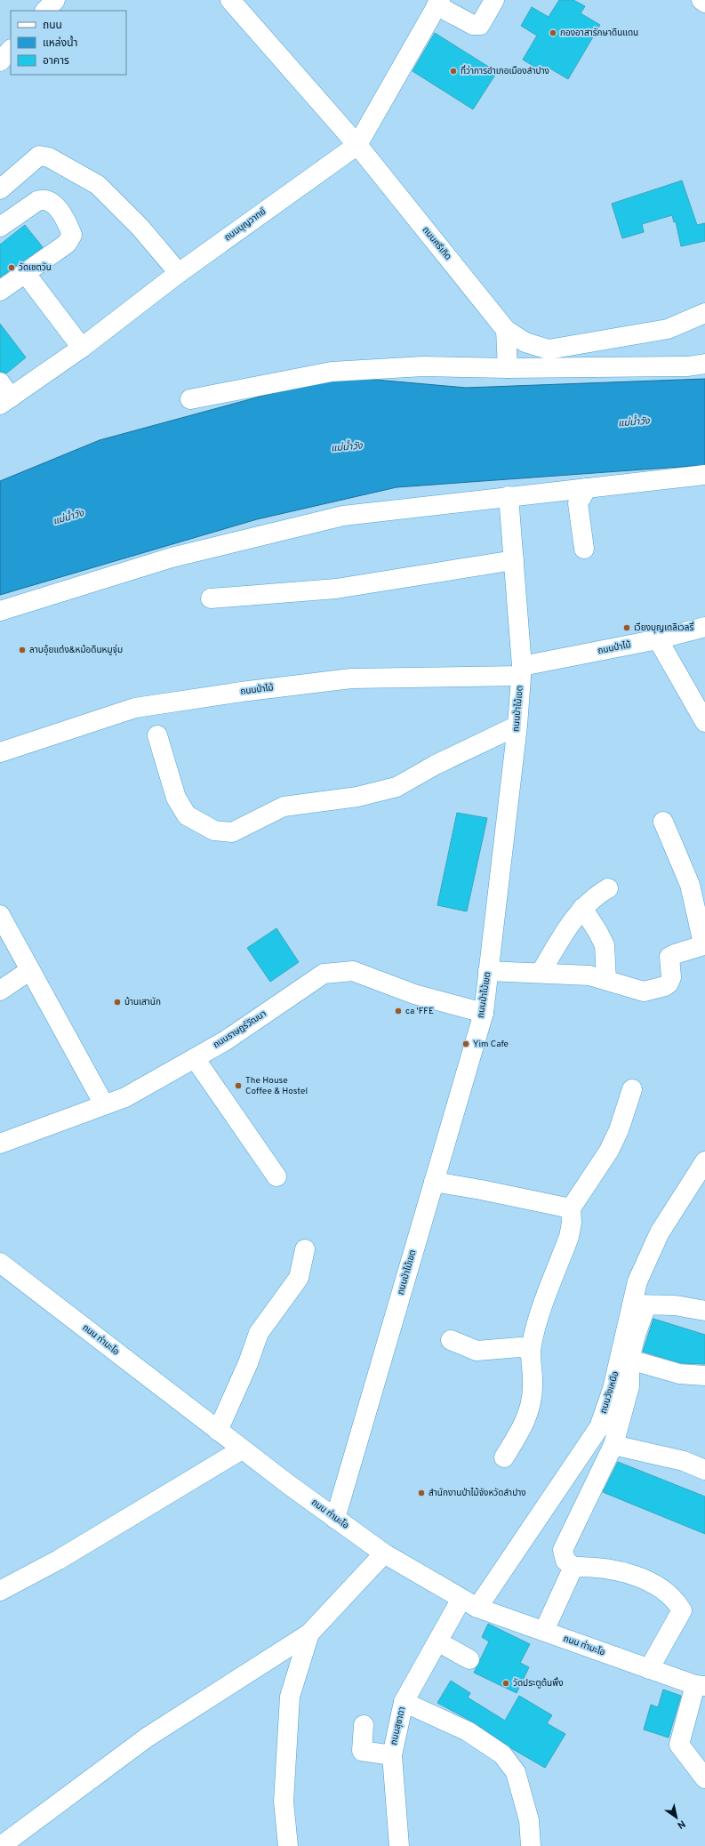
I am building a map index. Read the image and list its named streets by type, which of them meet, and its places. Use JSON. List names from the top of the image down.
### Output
{
  "streets": {
    "street": [
      "ถนนบุญวาทย์",
      "ถนนศรีเกิด",
      "ถนนป่าไม้",
      "ถนนป่าไม้เขต",
      "ถนนราษฎร์วัฒนา",
      "ถนน ท่ามะโอ",
      "ถนนวังเหนือ",
      "ถนนสุชาดา"
    ]
  },
  "crossings": [
    ["ถนนบุญวาทย์", "ถนนศรีเกิด"],
    ["ถนนป่าไม้", "ถนนป่าไม้เขต"],
    ["ถนนป่าไม้เขต", "ถนนราษฎร์วัฒนา"],
    ["ถนนป่าไม้เขต", "ถนน ท่ามะโอ"],
    ["ถนน ท่ามะโอ", "ถนนวังเหนือ"],
    ["ถนน ท่ามะโอ", "ถนนสุชาดา"],
    ["ถนนวังเหนือ", "ถนนสุชาดา"]
  ],
  "water": ["แม่น้ำวัง"],
  "places": [
    "กองอาสารักษาดินแดน",
    "ที่ว่าการอำเภอเมืองลำปาง",
    "วัดเชตวัน",
    "เวียงบุญเดลิเวลรี่",
    "ลาบอุ้ยแต๋ง&หม้อดินหมูจุ่ม",
    "บ้านเสานัก",
    "ca 'FFE",
    "Yim Cafe",
    "The House Coffee & Hostel",
    "สำนักงานป่าไม้จังหวัดลำปาง",
    "วัดประตูต้นพึ้ง"
  ],
  "legend": ["ถนน", "แหล่งน้ำ", "อาคาร"],
  "north": "bottom right"
}
